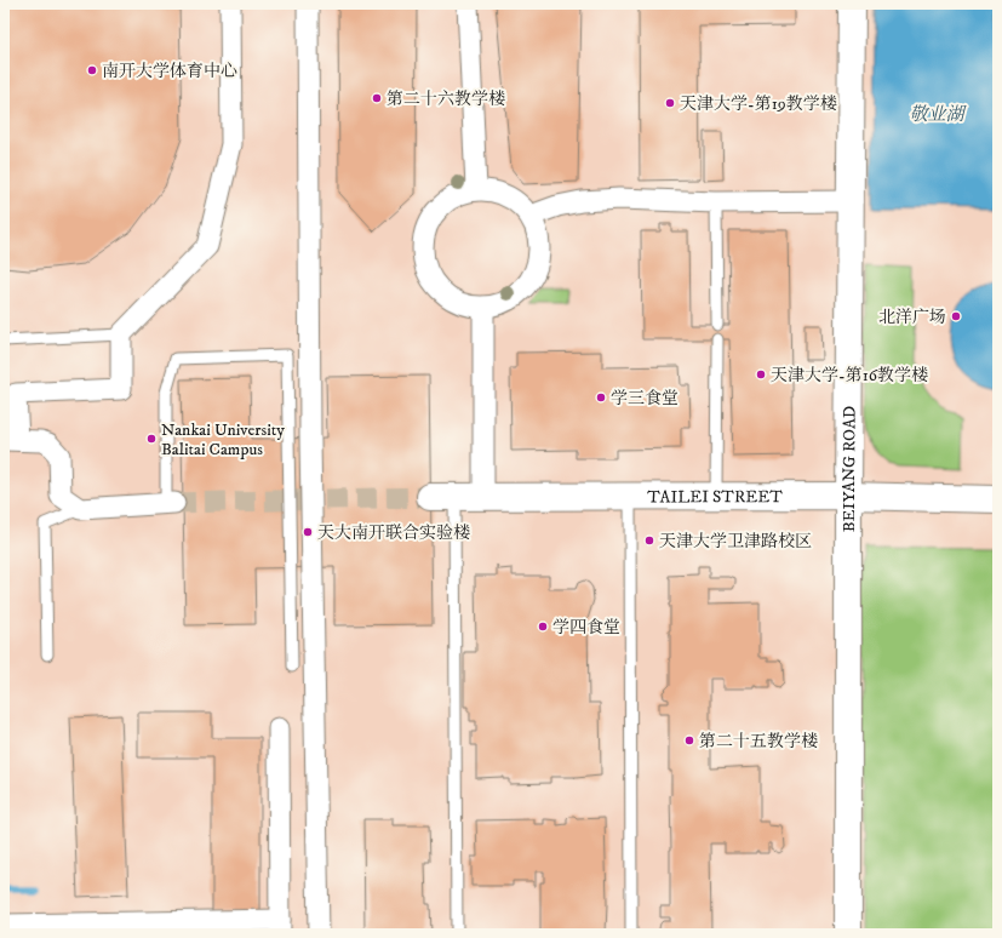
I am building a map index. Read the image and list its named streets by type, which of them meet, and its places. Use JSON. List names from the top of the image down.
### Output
{
  "streets": {
    "street": ["BEIYANG ROAD", "TAILEI STREET"]
  },
  "crossings": [
    ["BEIYANG ROAD", "TAILEI STREET"]
  ],
  "water": ["敬业湖"],
  "places": [
    "南开大学体育中心",
    "第二十六教学楼",
    "天津大学-第19教学楼",
    "北洋广场",
    "天津大学-第16教学楼",
    "学三食堂",
    "Nankai University Balitai Campus",
    "天大南开联合实验楼",
    "天津大学卫津路校区",
    "学四食堂",
    "第二十五教学楼"
  ]
}
